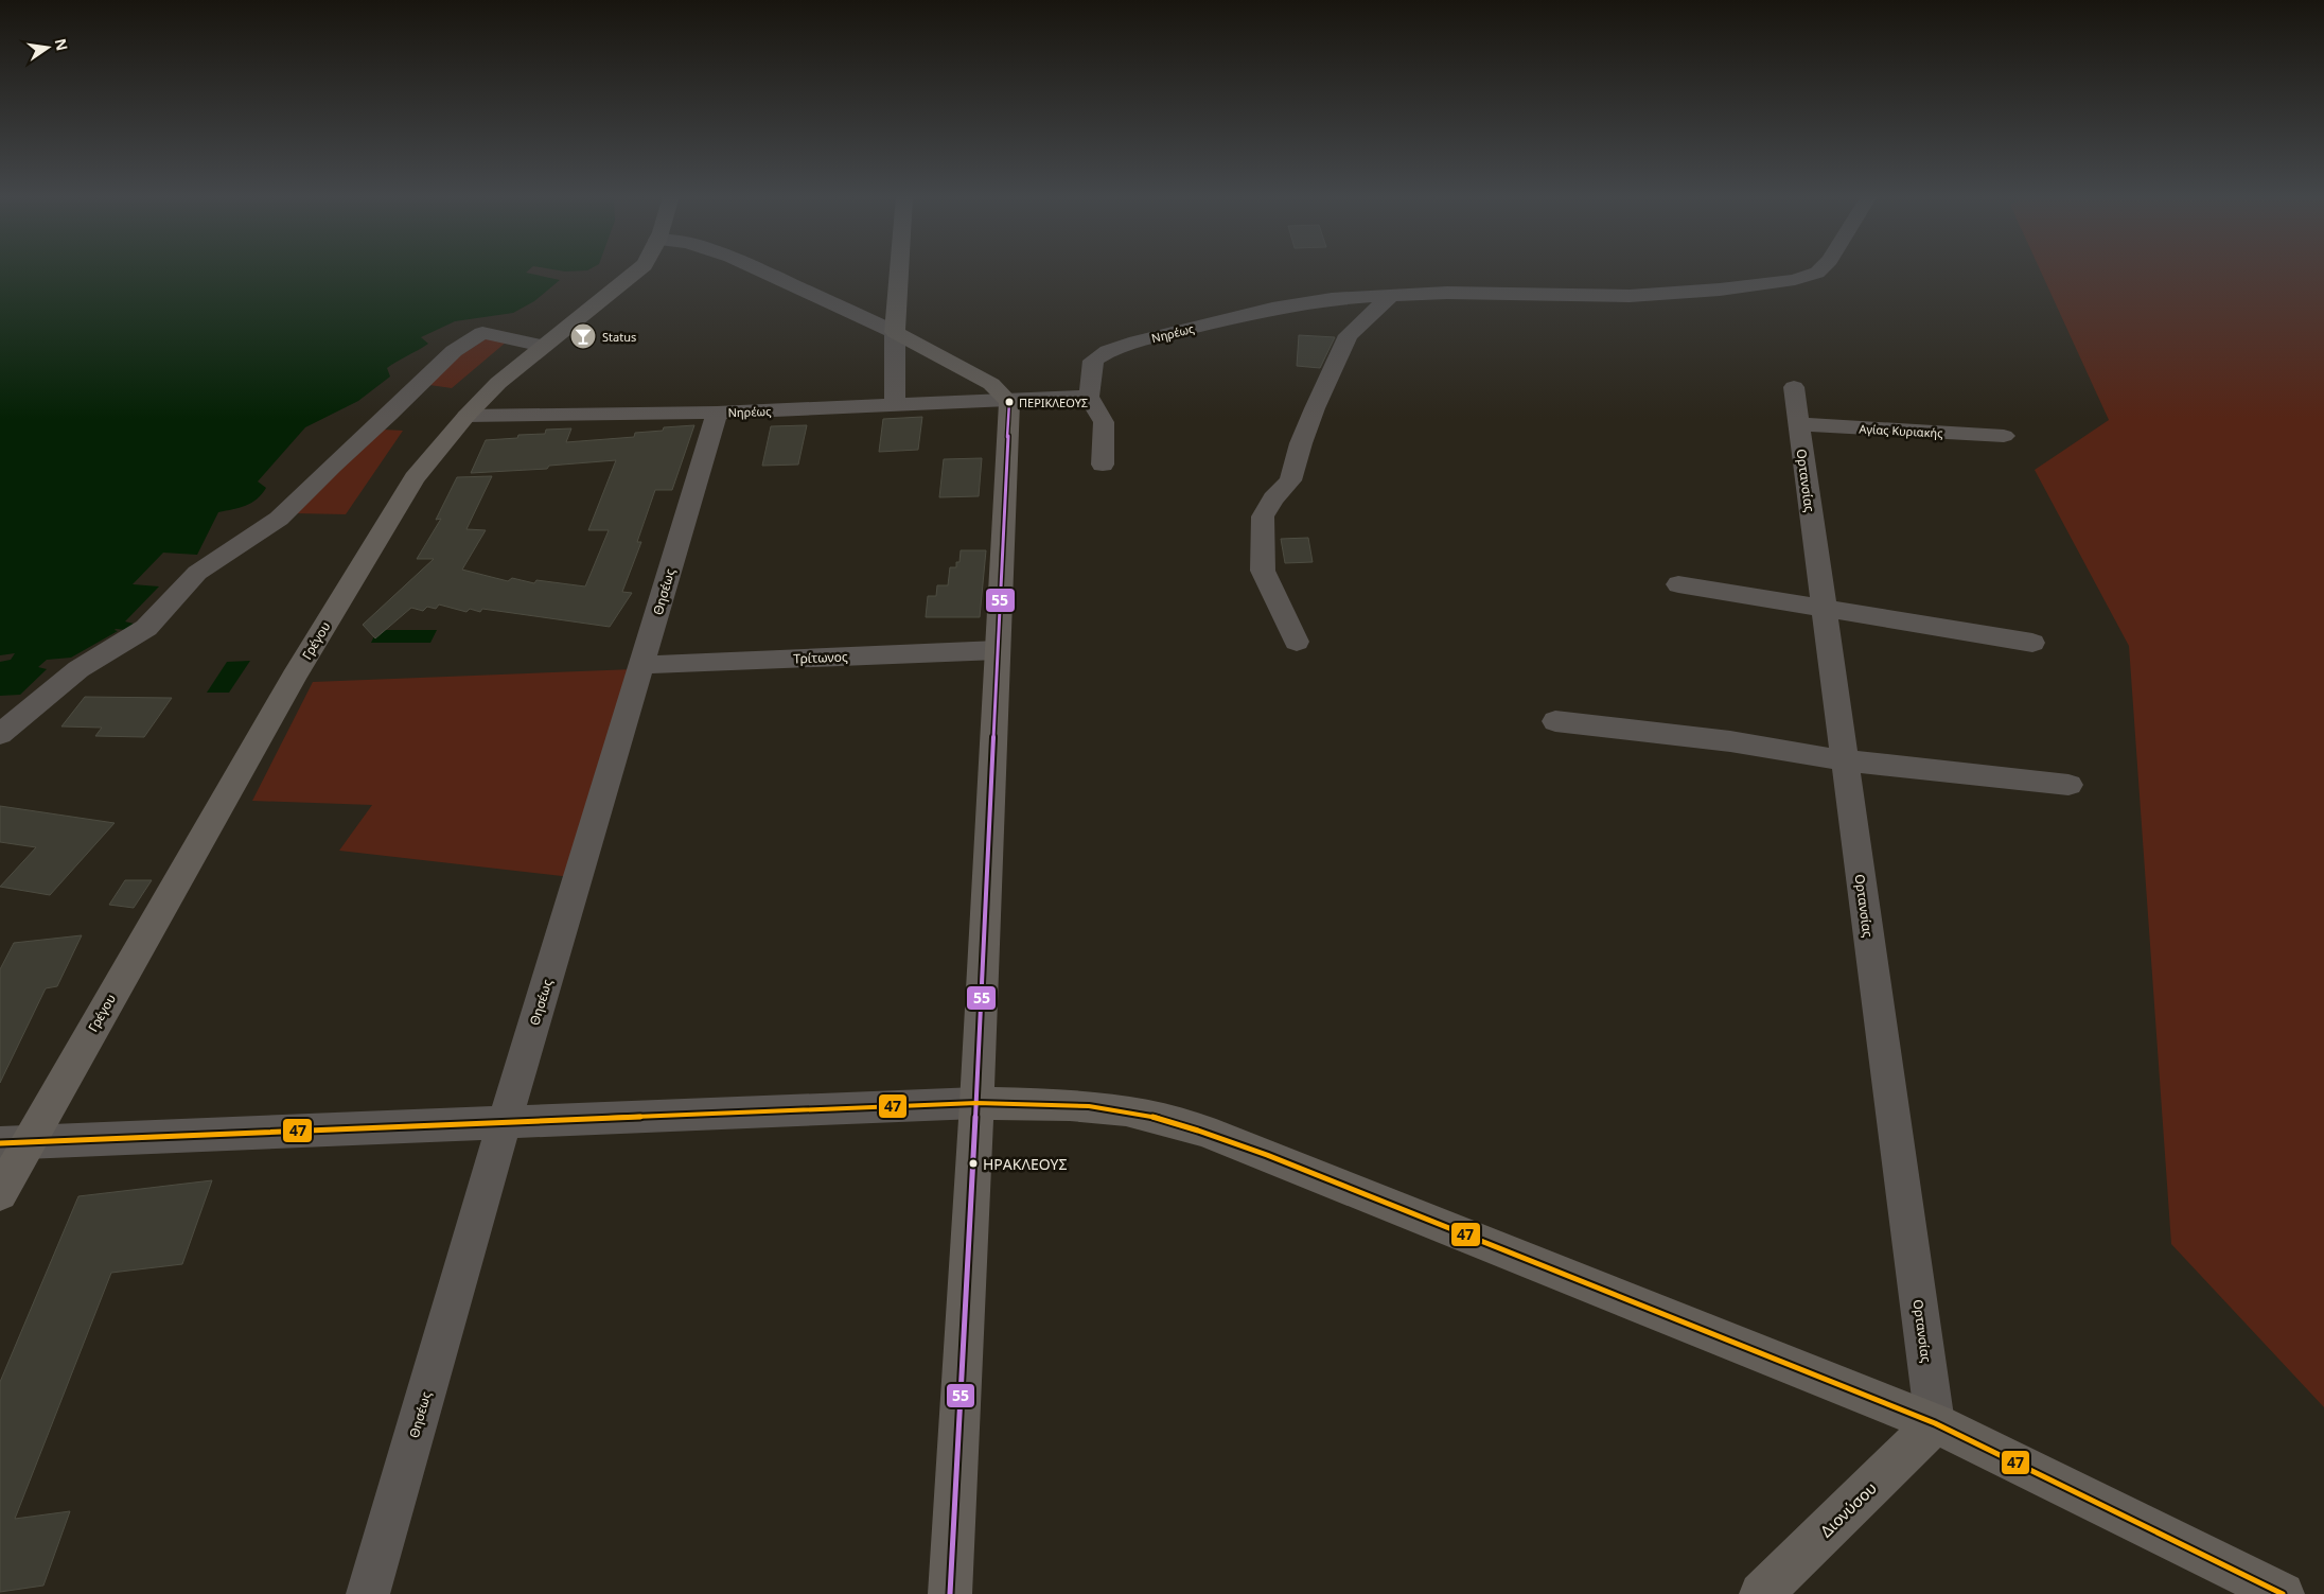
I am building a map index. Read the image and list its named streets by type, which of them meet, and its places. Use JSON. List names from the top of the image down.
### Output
{
  "streets": {
    "main road": ["Γρέγου", "Διονύσου"],
    "street": [
      "Νηρέως",
      "Αγίας Κυριακής",
      "Ορτανσίας",
      "Θησέως",
      "Τρίτωνος"
    ]
  },
  "crossings": [
    ["Νηρέως", "Θησέως"],
    ["Νηρέως", "Γρέγου"],
    ["Αγίας Κυριακής", "Ορτανσίας"],
    ["Ορτανσίας", "Διονύσου"],
    ["Θησέως", "Τρίτωνος"]
  ],
  "places": {
    "bar": ["Status"],
    "other": ["ΠΕΡΙΚΛΕΟΥΣ", "ΗΡΑΚΛΕΟΥΣ"]
  },
  "lines": ["transit line 55", "transit line 47"],
  "north": "right"
}
